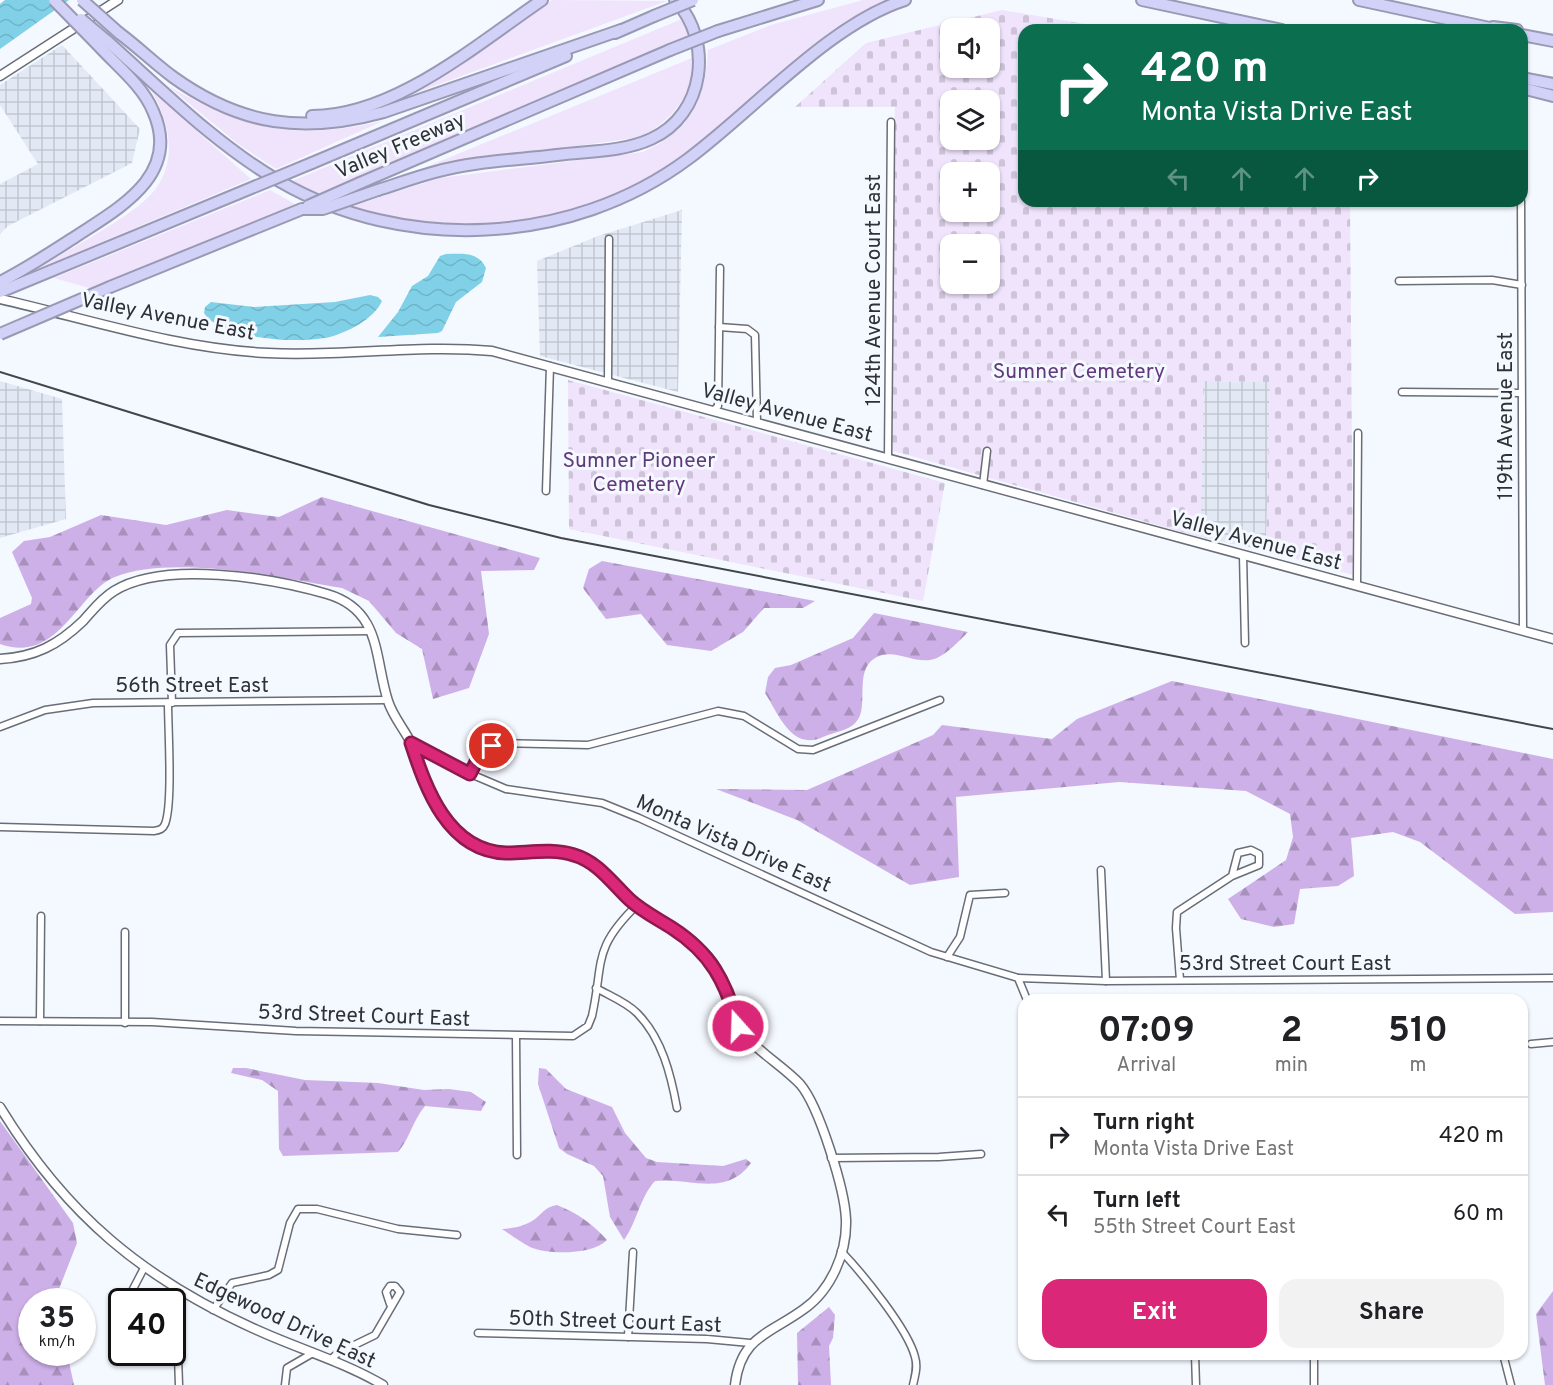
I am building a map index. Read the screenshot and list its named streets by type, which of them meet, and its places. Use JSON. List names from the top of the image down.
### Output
{
  "streets": {
    "highway": ["Valley Freeway"],
    "street": [
      "124th Avenue Court East",
      "Valley Avenue East",
      "119th Avenue East",
      "56th Street East",
      "Monta Vista Drive East",
      "53rd Street Court East",
      "Edgewood Drive East",
      "50th Street Court East"
    ]
  },
  "crossings": [
    ["124th Avenue Court East", "Valley Avenue East"],
    ["Valley Avenue East", "119th Avenue East"],
    ["Monta Vista Drive East", "53rd Street Court East"]
  ],
  "parks": ["Sumner Cemetery", "Sumner Pioneer Cemetery"],
  "page": {
    "map_buttons": ["+", "−"],
    "turn": ["420 m", "Monta Vista Drive East"],
    "eta": [
      "07:09",
      "Arrival",
      "2",
      "min",
      "510",
      "m"
    ],
    "list": [
      {
        "name": "Turn right",
        "note": "Monta Vista Drive East",
        "value": "420 m"
      },
      {
        "name": "Turn left",
        "note": "55th Street Court East",
        "value": "60 m"
      }
    ],
    "buttons": ["Exit", "Share"],
    "speed": "35 km/h",
    "limit": "40"
  }
}
